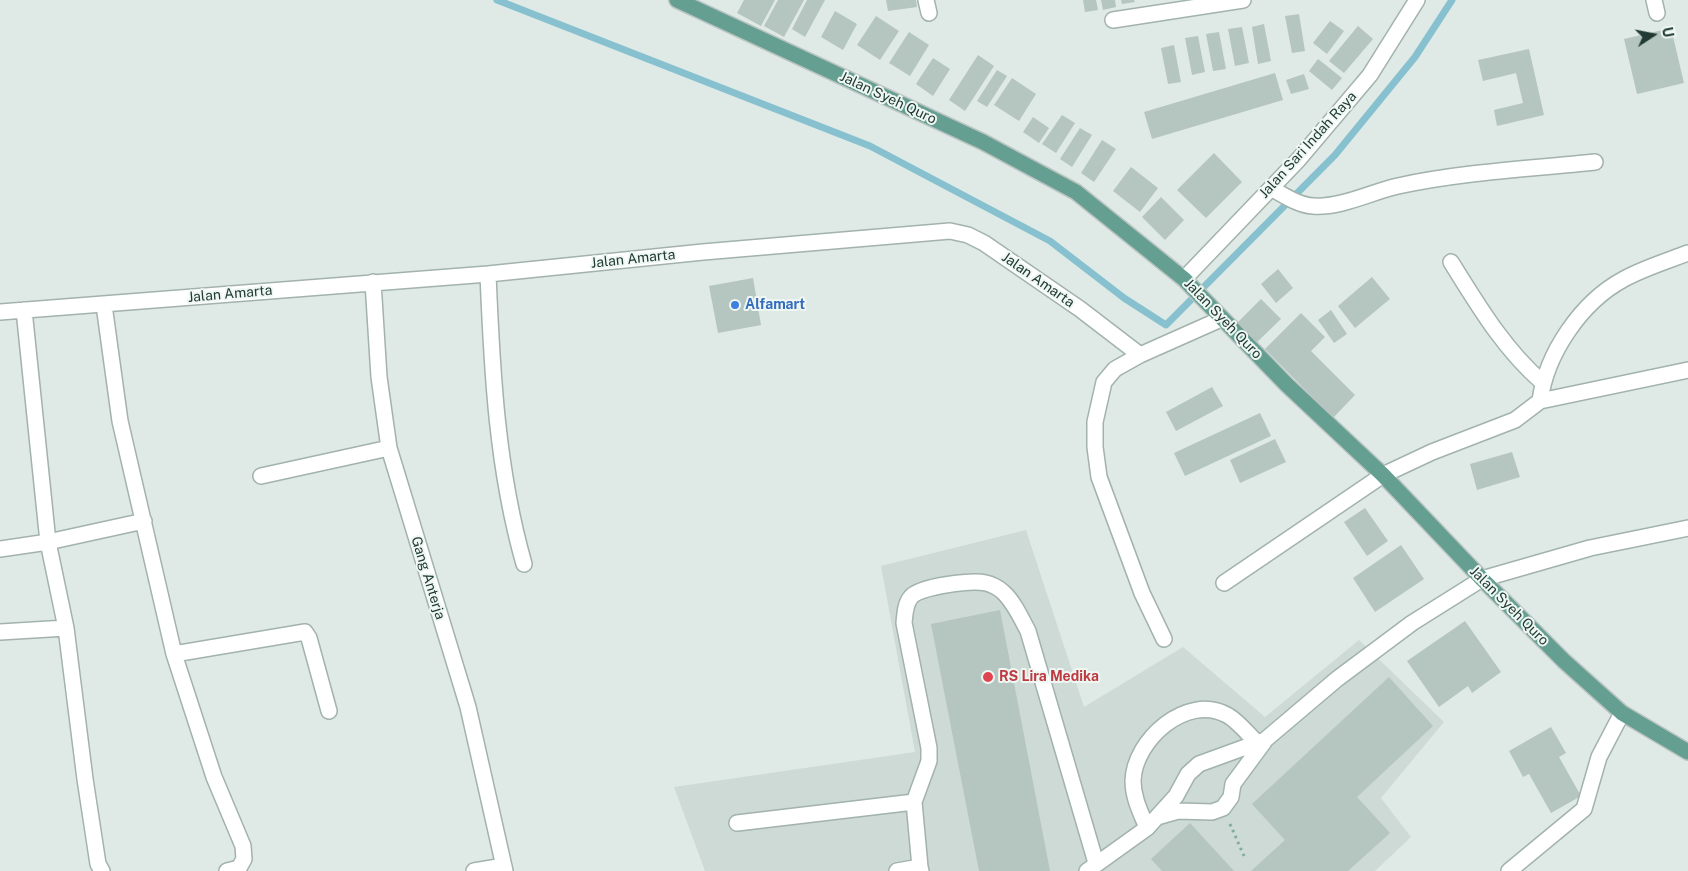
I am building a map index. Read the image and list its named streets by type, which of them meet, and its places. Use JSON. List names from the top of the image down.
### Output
{
  "streets": {
    "main road": ["Jalan Syeh Quro"],
    "street": ["Jalan Sari Indah Raya", "Jalan Amarta", "Gang Anterja"]
  },
  "crossings": [
    ["Jalan Syeh Quro", "Jalan Sari Indah Raya"],
    ["Jalan Amarta", "Gang Anterja"]
  ],
  "places": ["Alfamart", "RS Lira Medika"],
  "north": "right"
}
